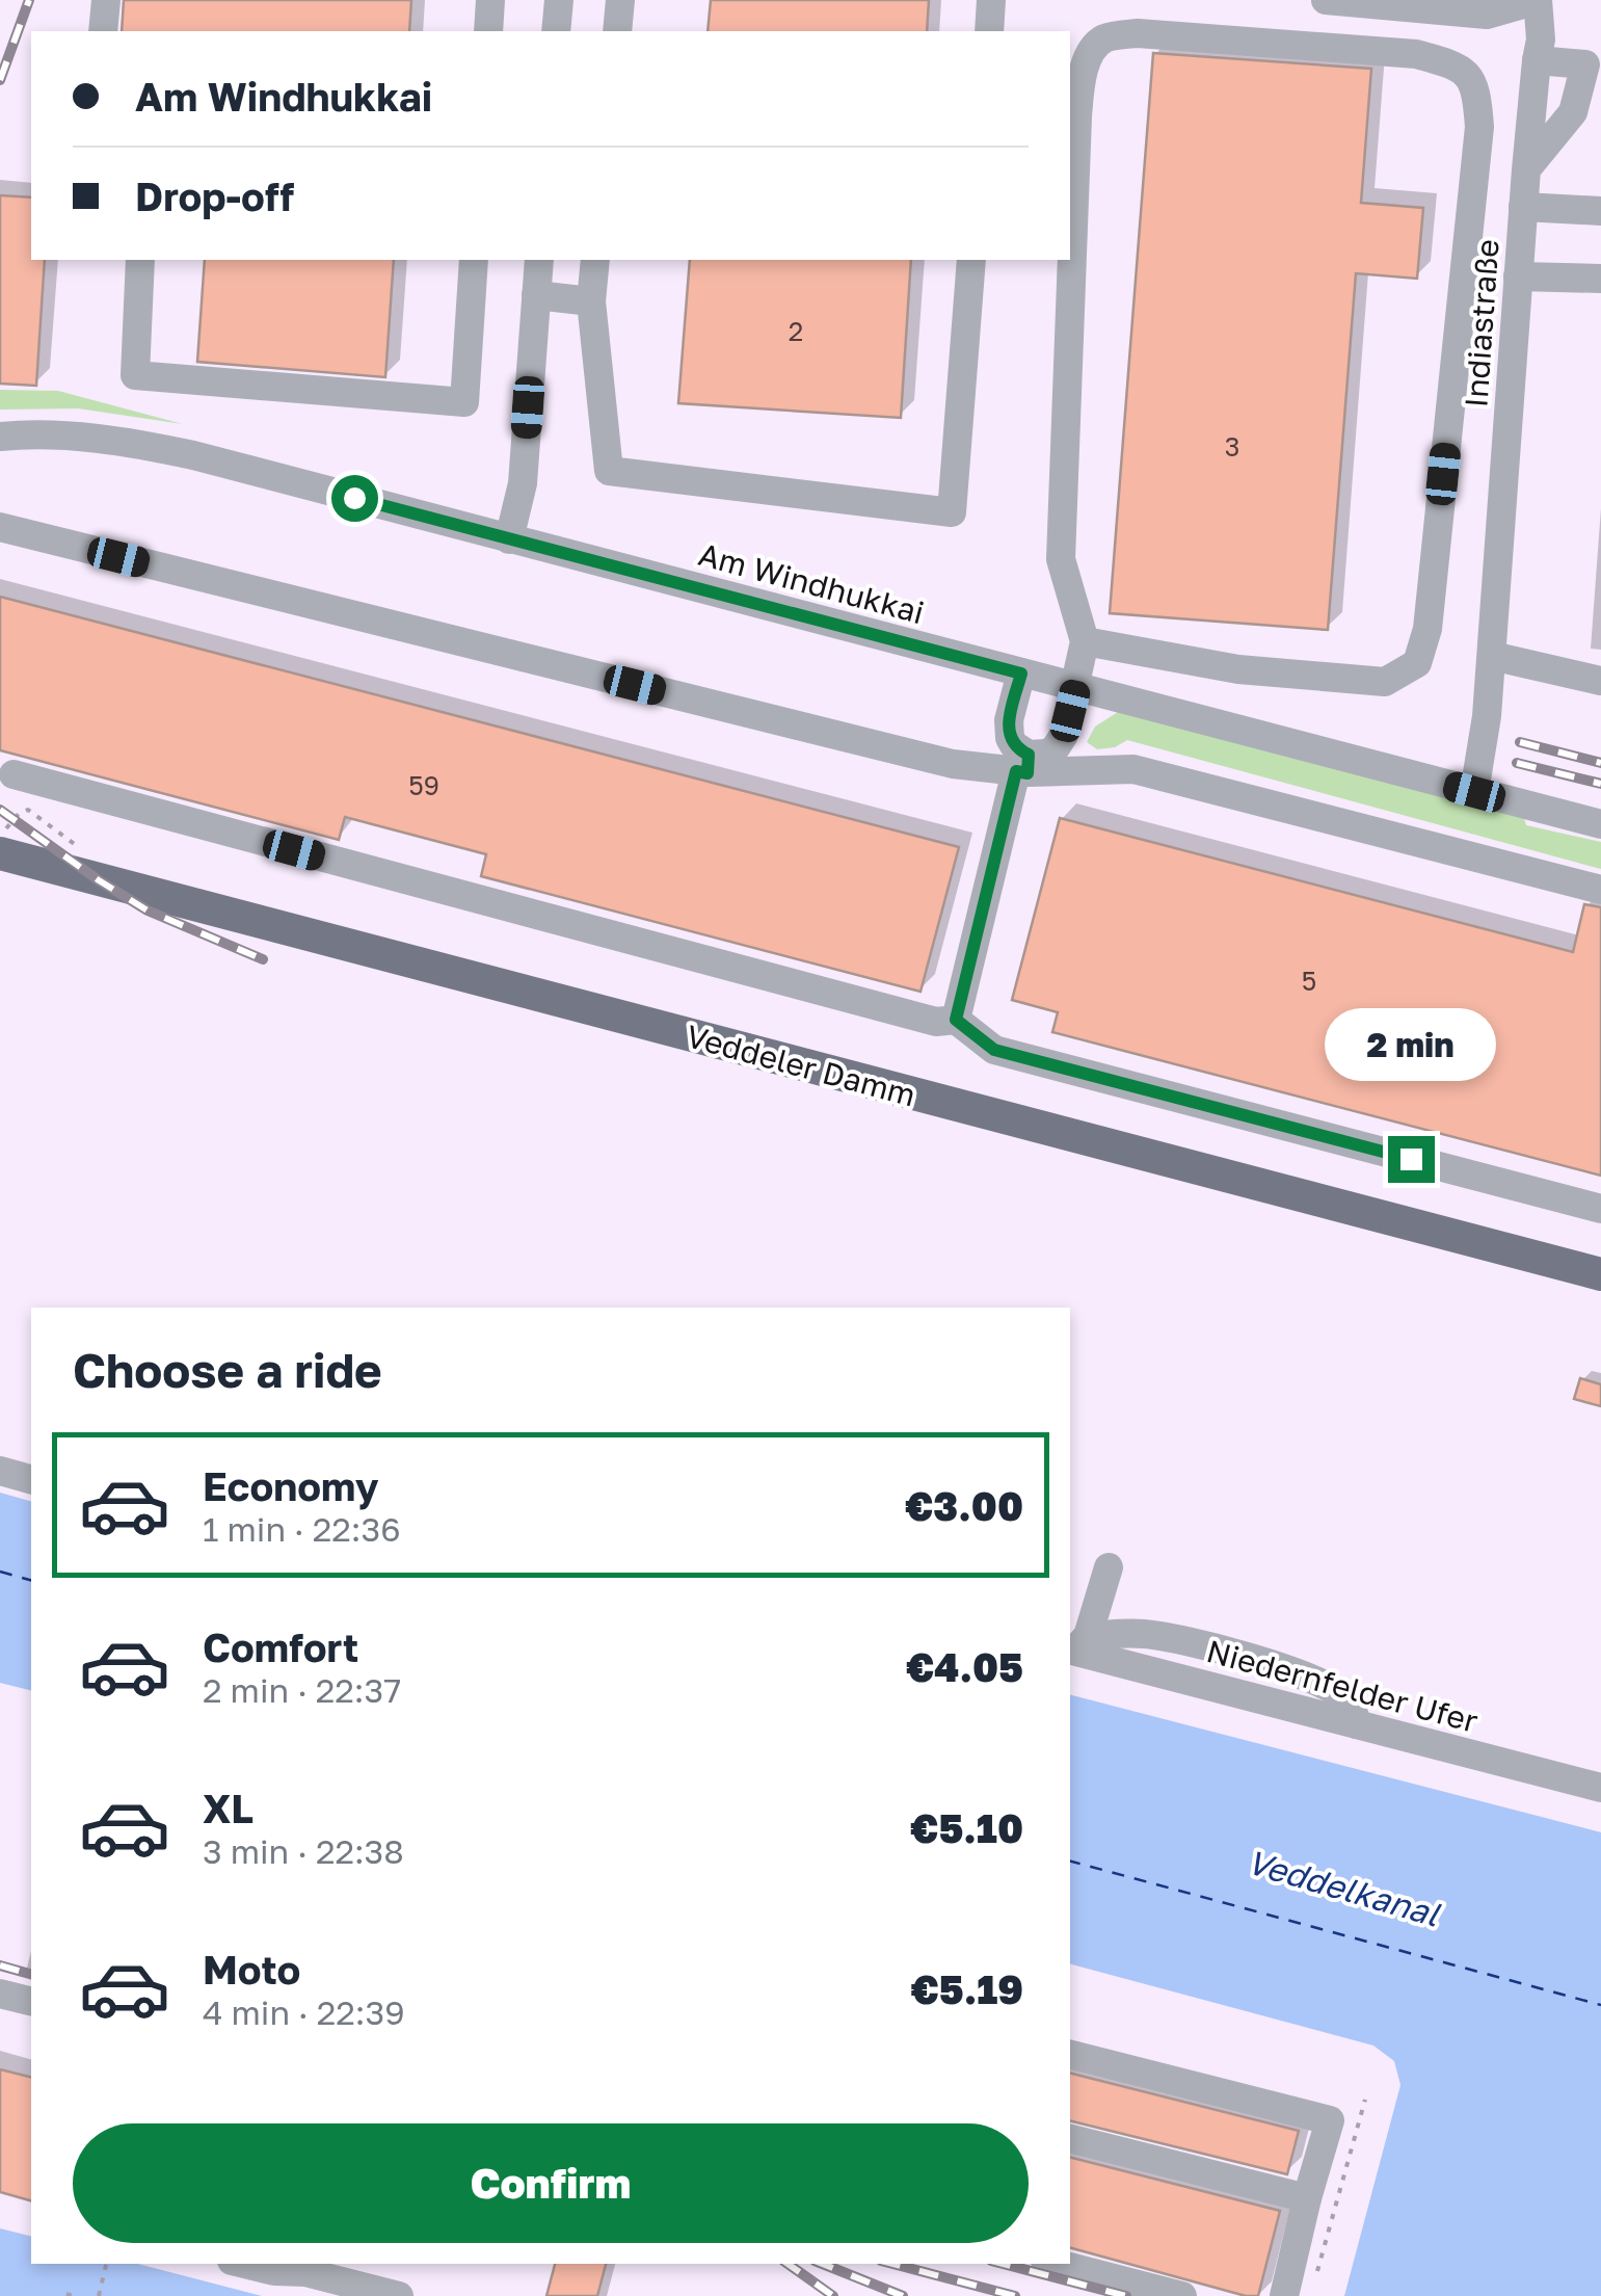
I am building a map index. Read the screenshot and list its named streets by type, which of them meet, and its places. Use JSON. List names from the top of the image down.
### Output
{
  "streets": {
    "main road": ["Veddeler Damm"],
    "street": ["Indiastraße", "Am Windhukkai", "Niedernfelder Ufer"]
  },
  "crossings": [
    ["Indiastraße", "Am Windhukkai"]
  ],
  "water": ["Veddelkanal"],
  "house_numbers": [
    "2",
    "3",
    "59",
    "5"
  ],
  "page": {
    "banner": ["Am Windhukkai", "Drop-off"],
    "bubble": "2 min",
    "heading": "Choose a ride",
    "list": [
      {
        "name": "Economy",
        "note": "1 min · 22:36",
        "value": "€3.00"
      },
      {
        "name": "Comfort",
        "note": "2 min · 22:37",
        "value": "€4.05"
      },
      {
        "name": "XL",
        "note": "3 min · 22:38",
        "value": "€5.10"
      },
      {
        "name": "Moto",
        "note": "4 min · 22:39",
        "value": "€5.19"
      }
    ],
    "buttons": "Confirm"
  }
}
